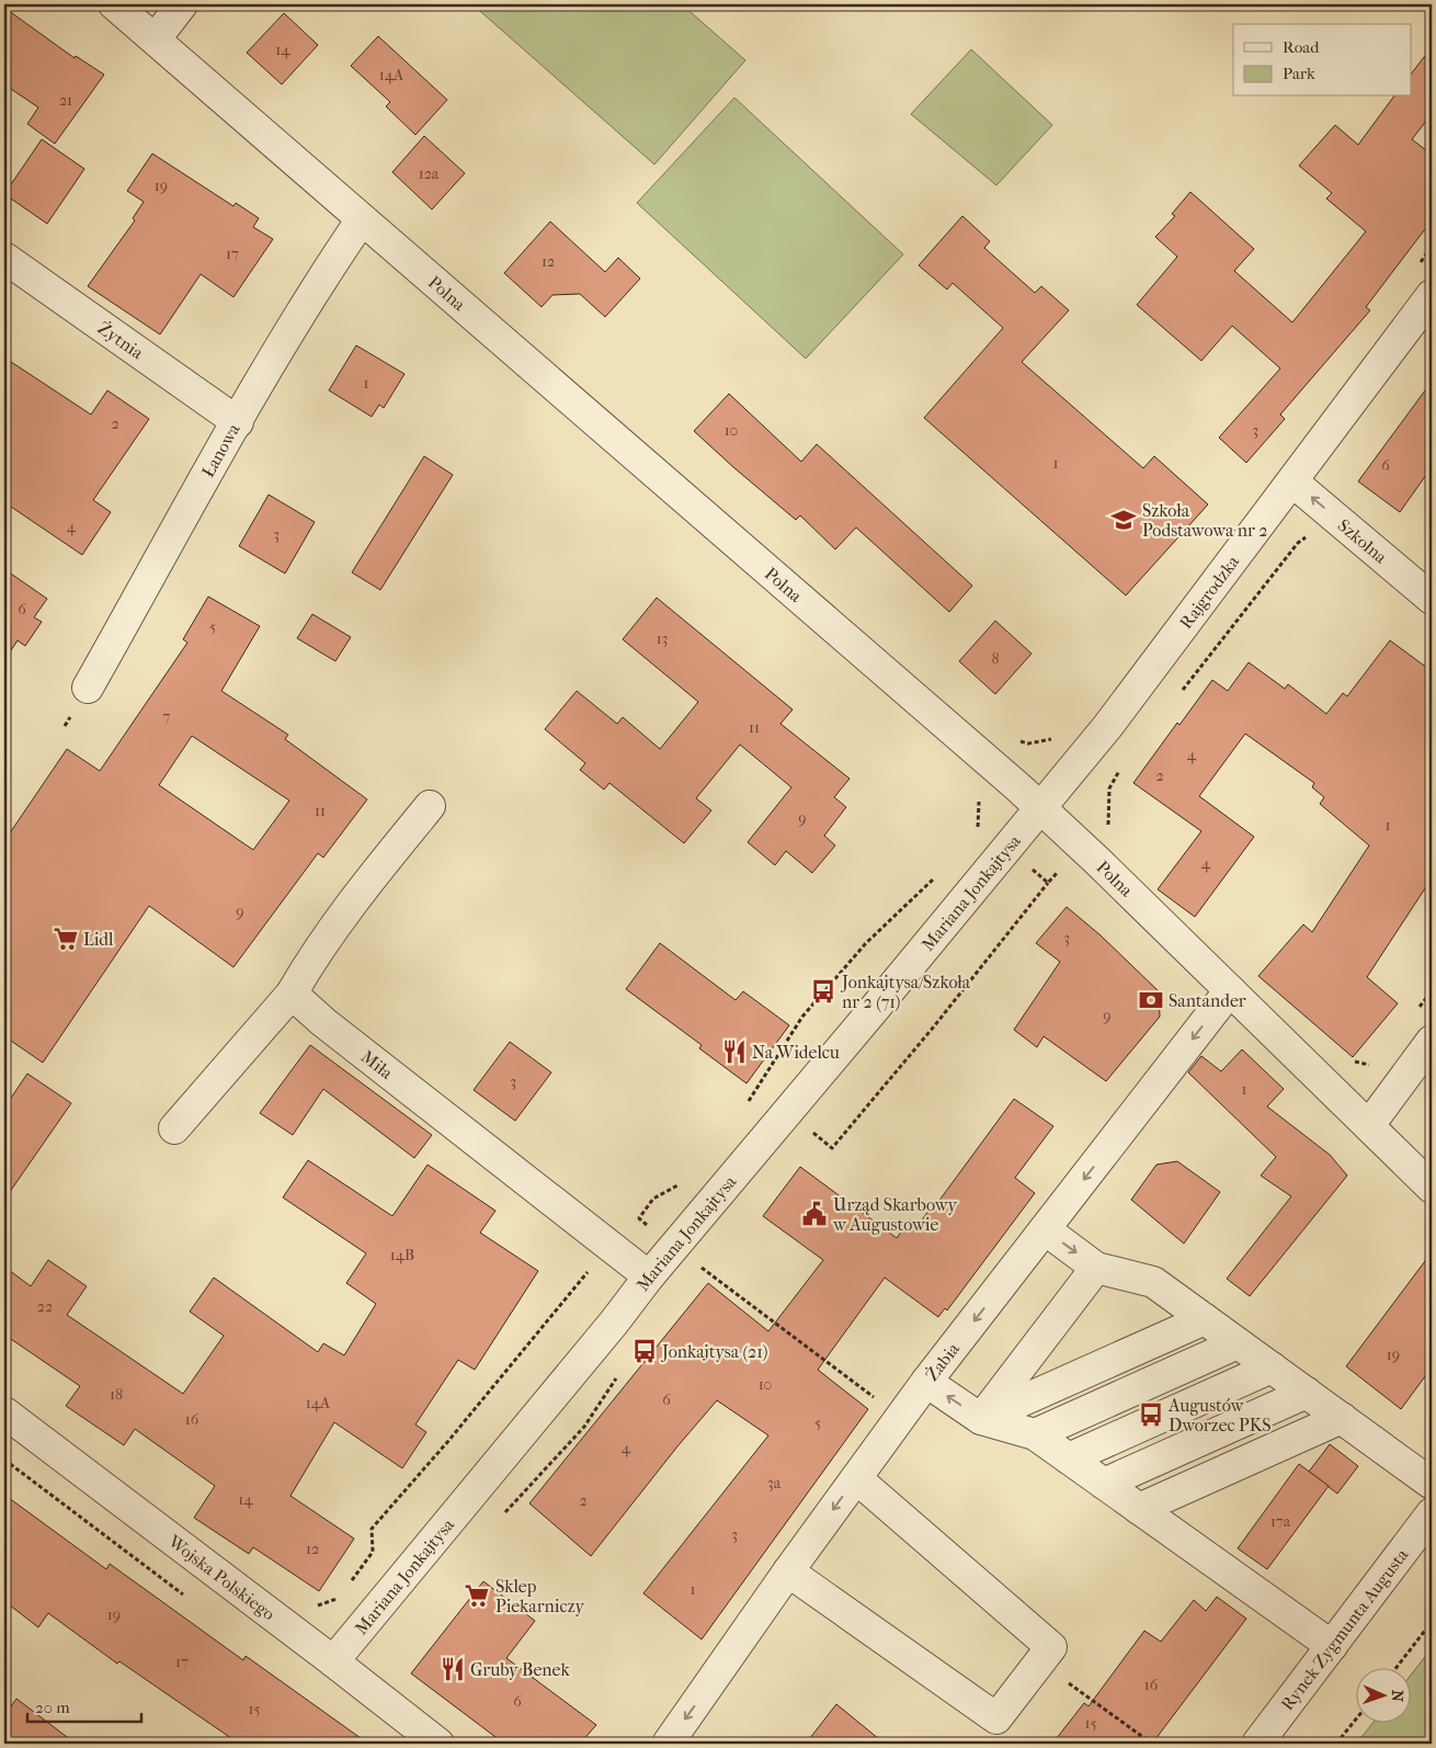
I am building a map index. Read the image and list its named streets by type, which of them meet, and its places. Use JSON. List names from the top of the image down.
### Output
{
  "streets": {
    "street": [
      "Polna",
      "Żytnia",
      "Łanowa",
      "Szkolna",
      "Rajgrodzka",
      "Mariana Jonkajtysa",
      "Miła",
      "Żabia",
      "Wojska Polskiego",
      "Rynek Zygmunta Augusta"
    ]
  },
  "crossings": [
    ["Polna", "Łanowa"],
    ["Polna", "Rajgrodzka"],
    ["Polna", "Mariana Jonkajtysa"],
    ["Polna", "Żabia"],
    ["Żytnia", "Łanowa"],
    ["Szkolna", "Rajgrodzka"],
    ["Rajgrodzka", "Mariana Jonkajtysa"],
    ["Mariana Jonkajtysa", "Miła"],
    ["Mariana Jonkajtysa", "Wojska Polskiego"]
  ],
  "one_way": ["Żabia"],
  "places": {
    "school or university": ["Szkoła Podstawowa nr 2"],
    "supermarket": ["Lidl", "Sklep Piekarniczy"],
    "bus stop": ["Jonkajtysa/Szkoła nr 2 (71)", "Jonkajtysa (21)", "Augustów Dworzec PKS"],
    "bank": ["Santander"],
    "restaurant": ["Na Widelcu", "Gruby Benek"],
    "public building": ["Urząd Skarbowy w Augustowie"]
  },
  "house_numbers": [
    "14",
    "14A",
    "21",
    "12a",
    "19",
    "17",
    "12",
    "1",
    "2",
    "10",
    "3",
    "1",
    "6",
    "4",
    "3",
    "6",
    "5",
    "13",
    "8",
    "7",
    "11",
    "4",
    "2",
    "11",
    "9",
    "1",
    "4",
    "9",
    "3",
    "9",
    "3",
    "1",
    "14B",
    "22",
    "19",
    "10",
    "18",
    "6",
    "14A",
    "16",
    "5",
    "4",
    "3a",
    "14",
    "2",
    "17a",
    "3",
    "12",
    "1",
    "19",
    "17",
    "16",
    "6",
    "15",
    "15"
  ],
  "legend": ["Road", "Park"],
  "scale_bar": "20 m",
  "north": "right"
}
